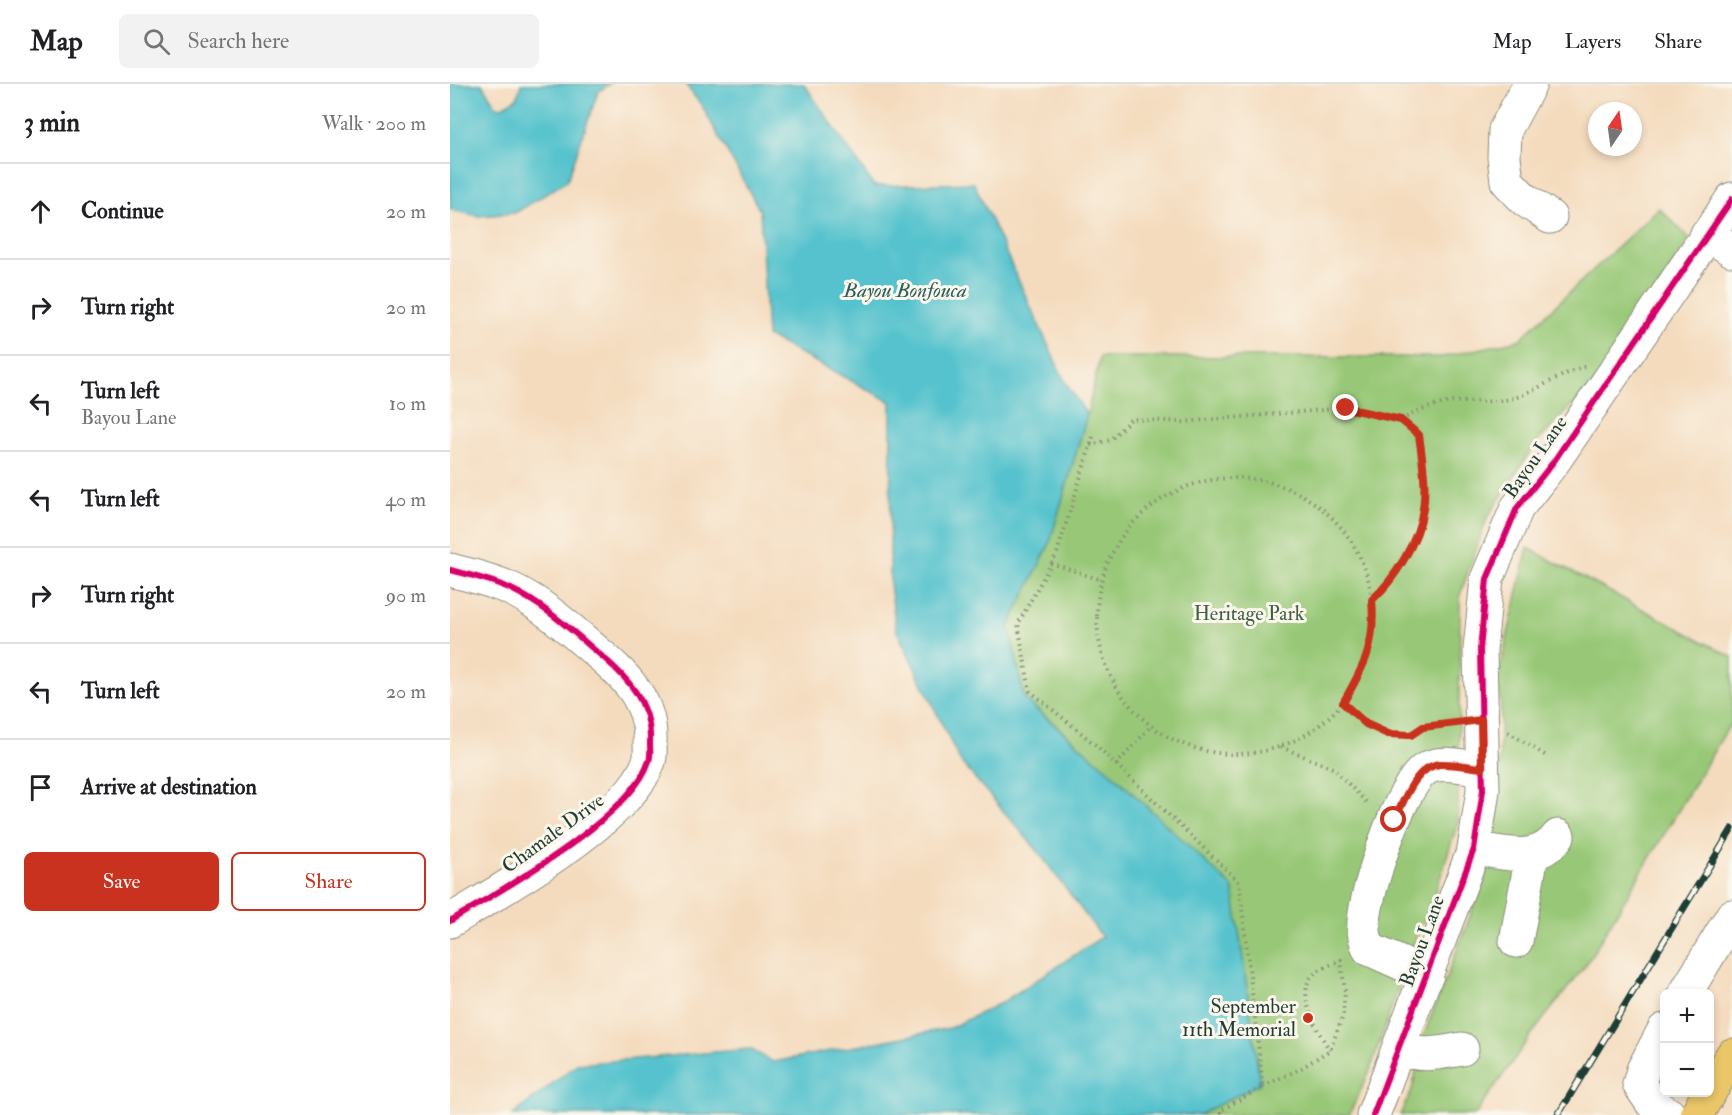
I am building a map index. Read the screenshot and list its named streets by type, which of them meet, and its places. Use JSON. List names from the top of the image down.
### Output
{
  "streets": {
    "street": ["Bayou Lane", "Chamale Drive"]
  },
  "water": ["Bayou Bonfouca"],
  "parks": ["Heritage Park"],
  "places": ["September 11th Memorial"],
  "north": "top",
  "page": {
    "header": "Map",
    "search": "Search here",
    "nav": ["Map", "Layers", "Share"],
    "heading": ["3 min", "Walk · 200 m"],
    "list": [
      ["Continue", "20 m"],
      ["Turn right", "20 m"],
      ["Turn left", "Bayou Lane", "10 m"],
      ["Turn left", "40 m"],
      ["Turn right", "90 m"],
      ["Turn left", "20 m"],
      "Arrive at destination"
    ],
    "buttons": ["Save", "Share"],
    "map_buttons": ["+", "−"]
  }
}
